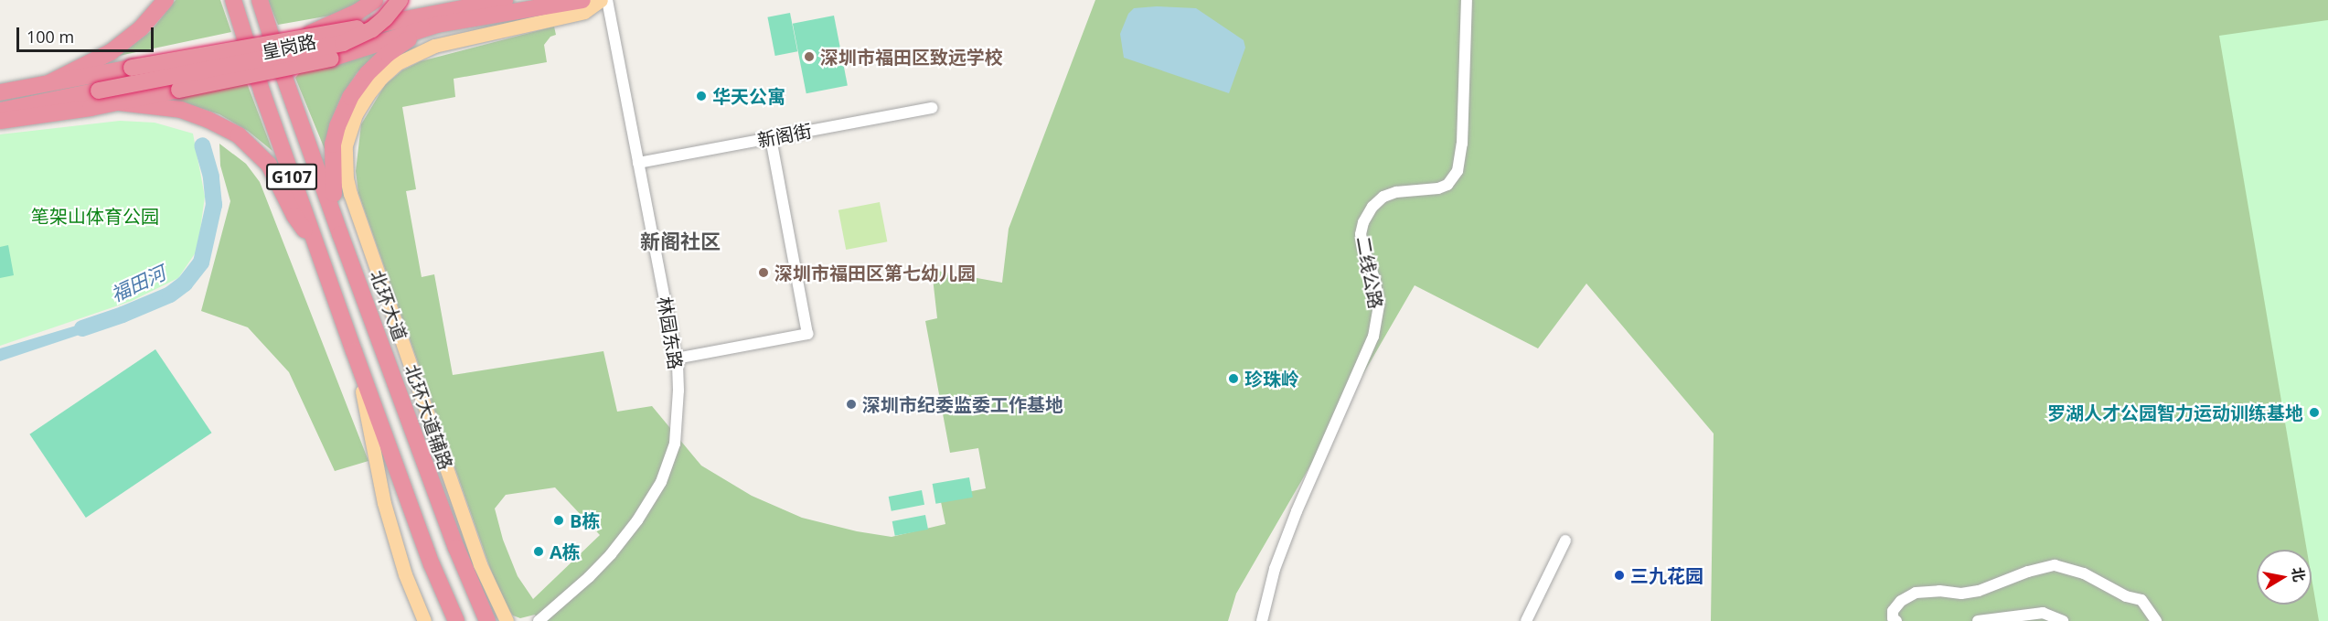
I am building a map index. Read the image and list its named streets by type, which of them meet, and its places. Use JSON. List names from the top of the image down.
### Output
{
  "streets": {
    "highway": ["皇岗路", "G107", "北环大道"],
    "main road": ["北环大道辅路"],
    "street": ["新阁街", "二线公路", "林园东路"]
  },
  "crossings": [
    ["新阁街", "林园东路"],
    ["北环大道", "北环大道辅路"]
  ],
  "districts": ["新阁社区"],
  "water": ["福田河"],
  "parks": ["笔架山体育公园"],
  "places": [
    "深圳市福田区致远学校",
    "华天公寓",
    "深圳市福田区第七幼儿园",
    "珍珠岭",
    "深圳市纪委监委工作基地",
    "罗湖人才公园智力运动训练基地",
    "B栋",
    "A栋",
    "三九花园"
  ],
  "scale_bar": "100 m",
  "north": "right"
}
